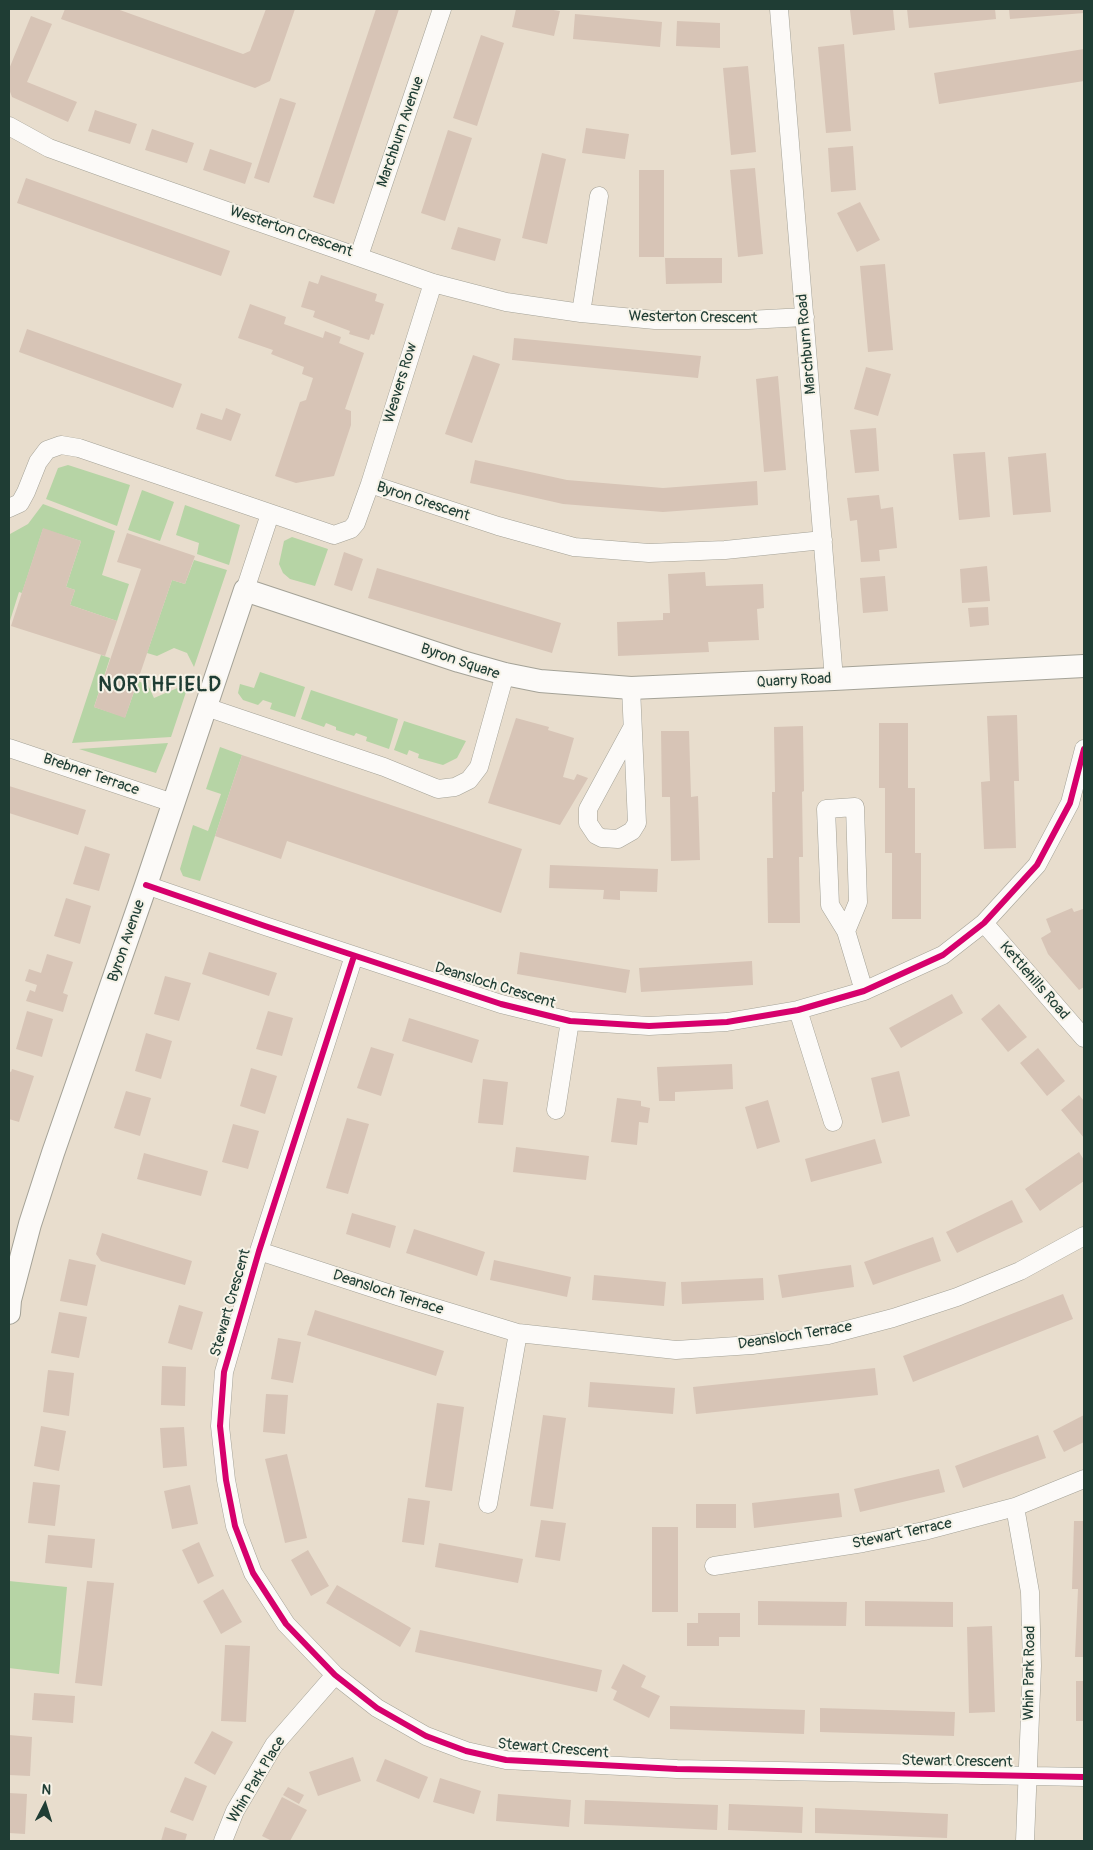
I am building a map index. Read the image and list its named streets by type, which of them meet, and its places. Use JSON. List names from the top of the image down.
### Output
{
  "streets": {
    "street": [
      "Marchburn Avenue",
      "Westerton Crescent",
      "Marchburn Road",
      "Weavers Row",
      "Byron Crescent",
      "Byron Square",
      "Quarry Road",
      "Brebner Terrace",
      "Byron Avenue",
      "Kettlehills Road",
      "Deansloch Crescent",
      "Deansloch Terrace",
      "Stewart Crescent",
      "Stewart Terrace",
      "Whin Park Road",
      "Whin Park Place"
    ]
  },
  "crossings": [
    ["Marchburn Avenue", "Westerton Crescent"],
    ["Westerton Crescent", "Marchburn Road"],
    ["Westerton Crescent", "Weavers Row"],
    ["Marchburn Road", "Byron Crescent"],
    ["Marchburn Road", "Quarry Road"],
    ["Weavers Row", "Byron Crescent"],
    ["Byron Crescent", "Byron Avenue"],
    ["Byron Square", "Quarry Road"],
    ["Byron Square", "Byron Avenue"],
    ["Brebner Terrace", "Byron Avenue"],
    ["Byron Avenue", "Deansloch Crescent"],
    ["Kettlehills Road", "Deansloch Crescent"],
    ["Deansloch Crescent", "Stewart Crescent"],
    ["Deansloch Terrace", "Stewart Crescent"],
    ["Stewart Crescent", "Whin Park Road"],
    ["Stewart Crescent", "Whin Park Place"],
    ["Stewart Terrace", "Whin Park Road"]
  ],
  "districts": ["NORTHFIELD"],
  "north": "top"
}
